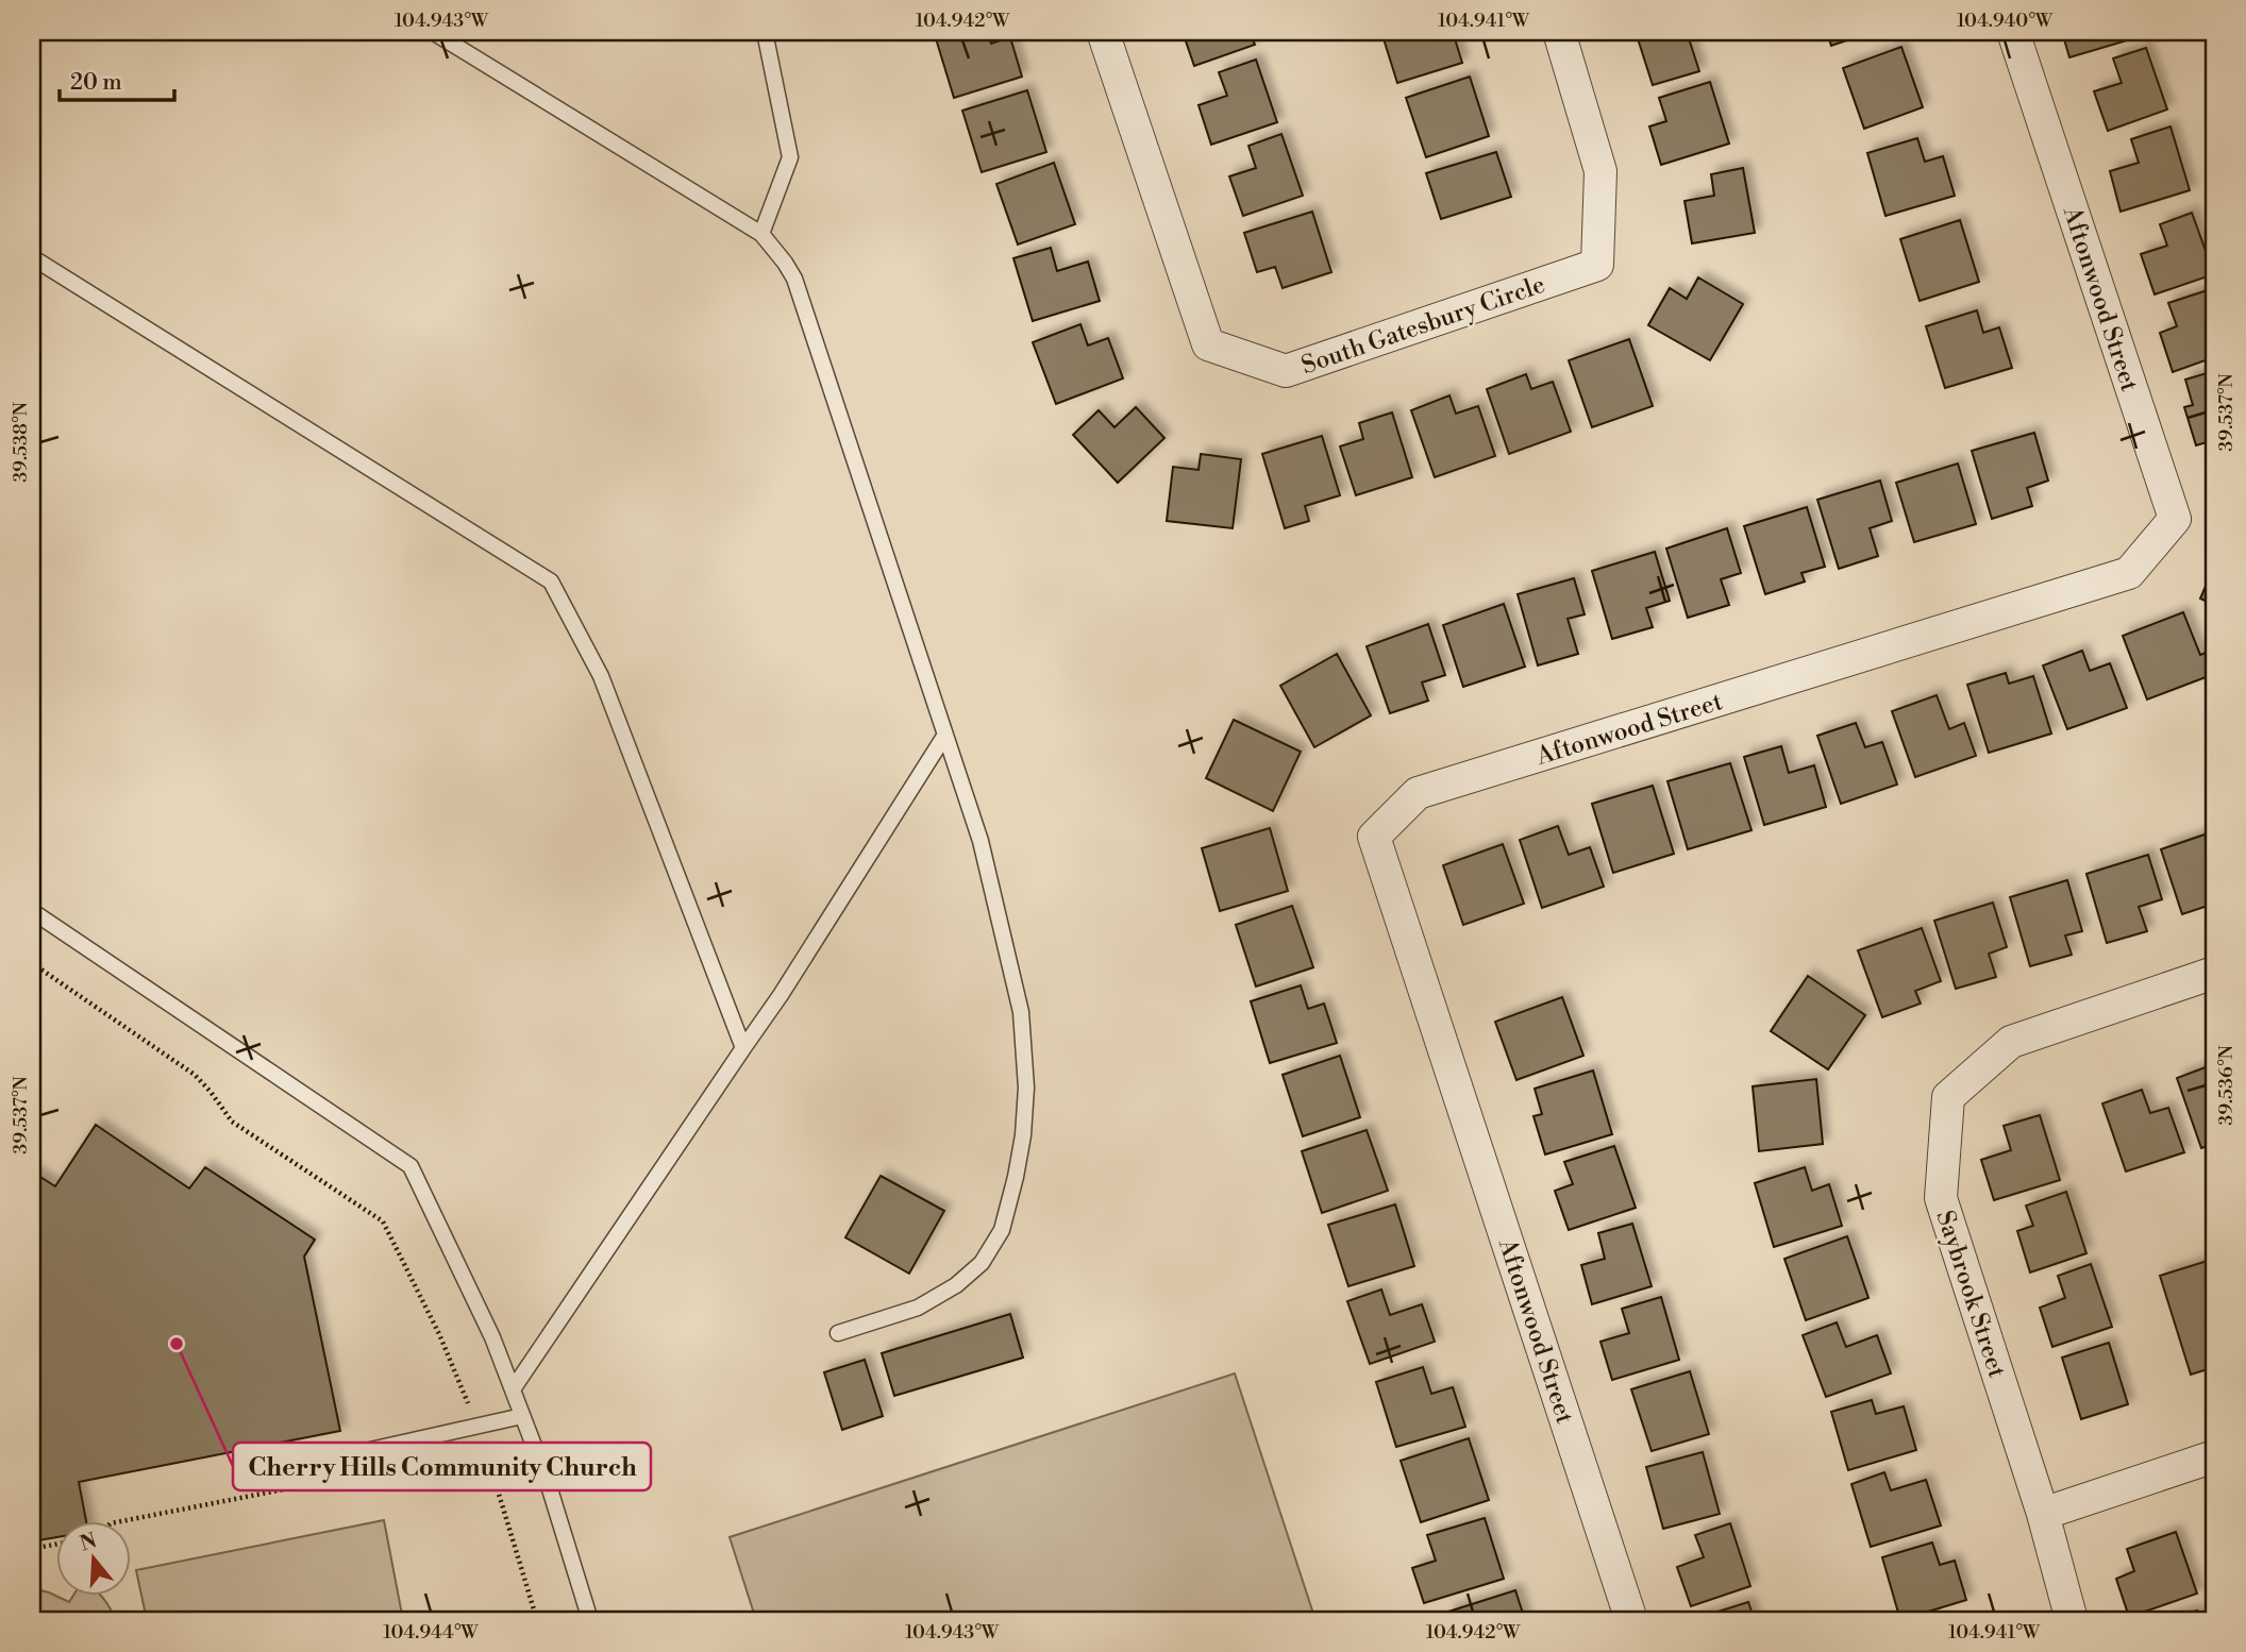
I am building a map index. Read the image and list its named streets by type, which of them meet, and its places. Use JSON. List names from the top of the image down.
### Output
{
  "streets": {
    "street": ["Aftonwood Street", "South Gatesbury Circle", "Saybrook Street"]
  },
  "places": ["Cherry Hills Community Church"],
  "scale_bar": "20 m",
  "north": "top",
  "coordinates": [
    "104.943°W",
    "104.942°W",
    "104.941°W",
    "104.940°W",
    "39.537°N",
    "39.538°N",
    "39.536°N",
    "104.944°W"
  ]
}
